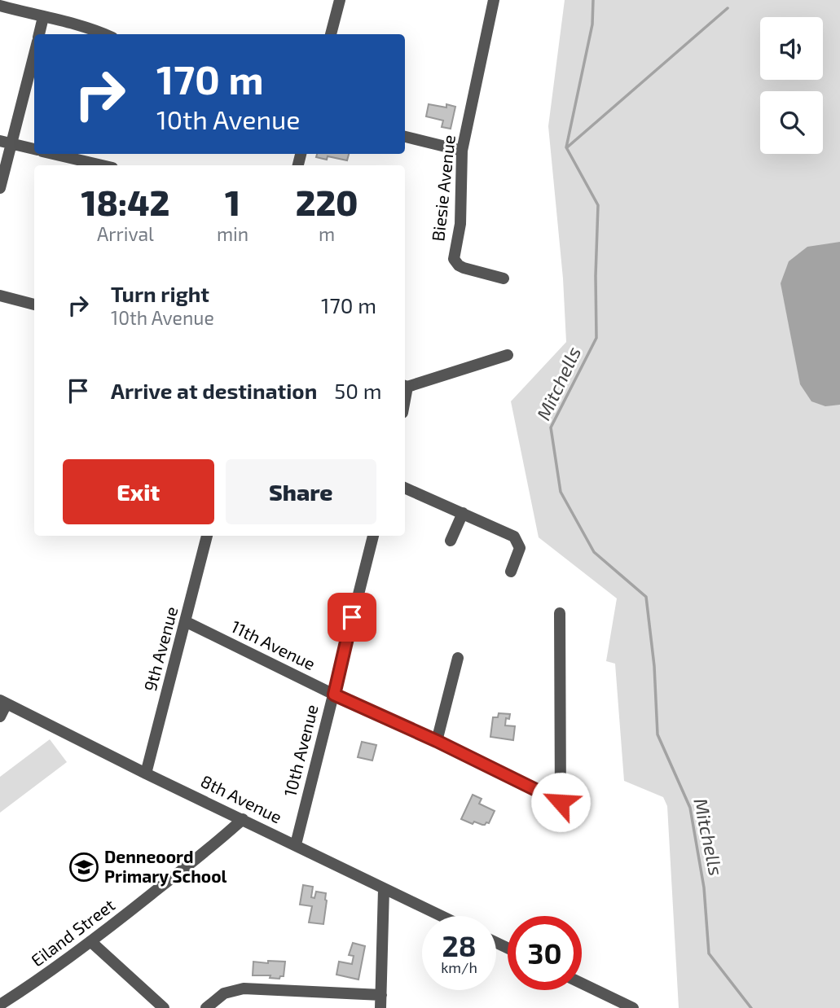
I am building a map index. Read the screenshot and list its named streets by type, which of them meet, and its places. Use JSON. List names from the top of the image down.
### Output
{
  "streets": {
    "street": [
      "Biesie Avenue",
      "11th Avenue",
      "9th Avenue",
      "10th Avenue",
      "8th Avenue",
      "Eiland Street"
    ]
  },
  "crossings": [
    ["11th Avenue", "9th Avenue"],
    ["11th Avenue", "10th Avenue"],
    ["9th Avenue", "8th Avenue"],
    ["10th Avenue", "8th Avenue"],
    ["8th Avenue", "Eiland Street"]
  ],
  "water": ["Mitchells"],
  "places": {
    "school or university": ["Denneoord Primary School"]
  },
  "page": {
    "turn": ["170 m", "10th Avenue"],
    "eta": [
      "18:42",
      "Arrival",
      "1",
      "min",
      "220",
      "m"
    ],
    "list": [
      {
        "name": "Turn right",
        "note": "10th Avenue",
        "value": "170 m"
      },
      {
        "name": "Arrive at destination",
        "value": "50 m"
      }
    ],
    "buttons": ["Exit", "Share"],
    "speed": "28 km/h",
    "limit": "30"
  }
}
